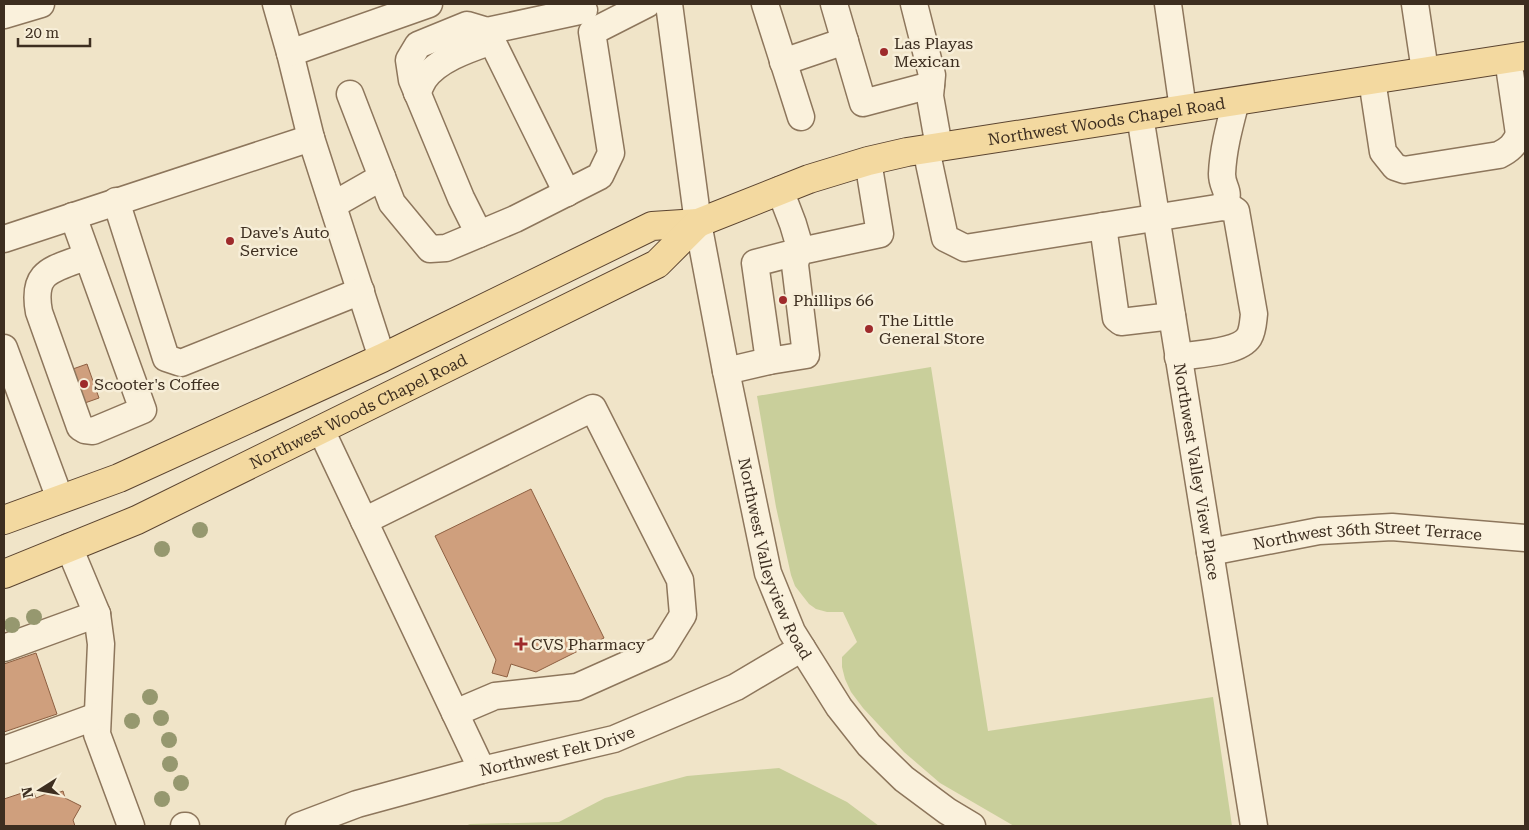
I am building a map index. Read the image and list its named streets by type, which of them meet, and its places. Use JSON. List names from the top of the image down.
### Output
{
  "streets": {
    "main road": ["Northwest Woods Chapel Road"],
    "street": [
      "Northwest Valley View Place",
      "Northwest 36th Street Terrace",
      "Northwest Valleyview Road",
      "Northwest Felt Drive"
    ]
  },
  "crossings": [
    ["Northwest Woods Chapel Road", "Northwest Valley View Place"],
    ["Northwest Woods Chapel Road", "Northwest Valleyview Road"],
    ["Northwest Valley View Place", "Northwest 36th Street Terrace"],
    ["Northwest Valleyview Road", "Northwest Felt Drive"]
  ],
  "places": {
    "other": [
      "Las Playas Mexican",
      "Dave's Auto Service",
      "Phillips 66",
      "The Little General Store",
      "Scooter's Coffee"
    ],
    "health": ["CVS Pharmacy"]
  },
  "scale_bar": "20 m",
  "north": "left"
}
